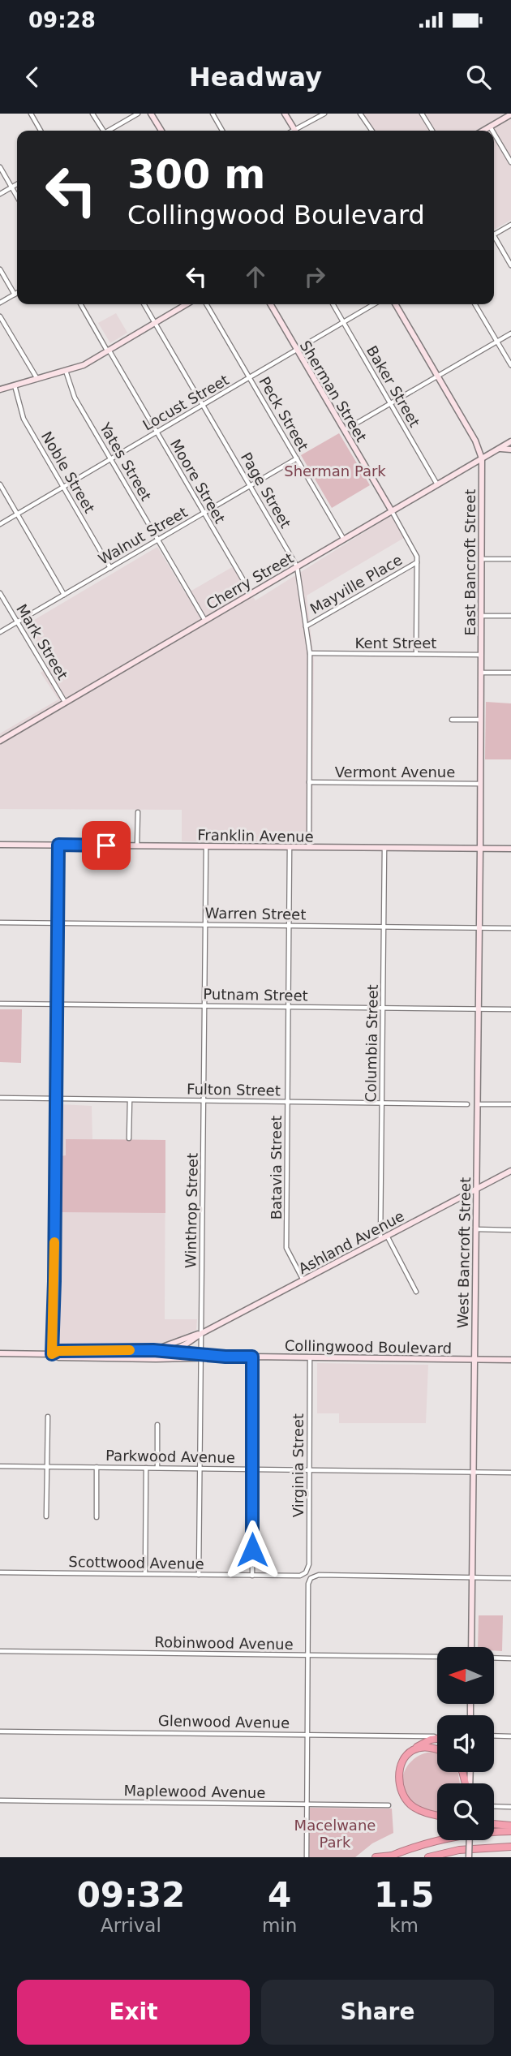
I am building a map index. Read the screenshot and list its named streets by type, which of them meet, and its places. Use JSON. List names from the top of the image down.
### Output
{
  "streets": {
    "street": [
      "Baker Street",
      "Sherman Street",
      "Locust Street",
      "Peck Street",
      "Yates Street",
      "Noble Street",
      "Moore Street",
      "Page Street",
      "Walnut Street",
      "East Bancroft Street",
      "Cherry Street",
      "Mayville Place",
      "Mark Street",
      "Kent Street",
      "Vermont Avenue",
      "Franklin Avenue",
      "Warren Street",
      "Putnam Street",
      "Columbia Street",
      "Fulton Street",
      "Batavia Street",
      "Winthrop Street",
      "Ashland Avenue",
      "West Bancroft Street",
      "Collingwood Boulevard",
      "Parkwood Avenue",
      "Virginia Street",
      "Scottwood Avenue",
      "Robinwood Avenue",
      "Glenwood Avenue",
      "Maplewood Avenue"
    ]
  },
  "crossings": [
    ["Baker Street", "Locust Street"],
    ["Baker Street", "Cherry Street"],
    ["Sherman Street", "Locust Street"],
    ["Sherman Street", "Cherry Street"],
    ["Sherman Street", "Mayville Place"],
    ["Sherman Street", "Kent Street"],
    ["Locust Street", "Peck Street"],
    ["Locust Street", "Yates Street"],
    ["Locust Street", "Noble Street"],
    ["Locust Street", "Moore Street"],
    ["Locust Street", "Page Street"],
    ["Peck Street", "Walnut Street"],
    ["Peck Street", "Cherry Street"],
    ["Yates Street", "Walnut Street"],
    ["Yates Street", "Cherry Street"],
    ["Noble Street", "Walnut Street"],
    ["Moore Street", "Walnut Street"],
    ["Moore Street", "Cherry Street"],
    ["Page Street", "Walnut Street"],
    ["Page Street", "Cherry Street"],
    ["Page Street", "Mayville Place"],
    ["Page Street", "Kent Street"],
    ["Page Street", "Vermont Avenue"],
    ["Page Street", "Franklin Avenue"],
    ["Walnut Street", "Mark Street"],
    ["East Bancroft Street", "Cherry Street"],
    ["East Bancroft Street", "Kent Street"],
    ["East Bancroft Street", "Vermont Avenue"],
    ["East Bancroft Street", "Franklin Avenue"],
    ["East Bancroft Street", "West Bancroft Street"],
    ["Cherry Street", "Mark Street"],
    ["Franklin Avenue", "Columbia Street"],
    ["Franklin Avenue", "Batavia Street"],
    ["Franklin Avenue", "Winthrop Street"],
    ["Franklin Avenue", "West Bancroft Street"],
    ["Warren Street", "Columbia Street"],
    ["Warren Street", "Batavia Street"],
    ["Warren Street", "Winthrop Street"],
    ["Warren Street", "West Bancroft Street"],
    ["Putnam Street", "Columbia Street"],
    ["Putnam Street", "Batavia Street"],
    ["Putnam Street", "Winthrop Street"],
    ["Putnam Street", "West Bancroft Street"],
    ["Columbia Street", "Fulton Street"],
    ["Columbia Street", "Ashland Avenue"],
    ["Fulton Street", "Batavia Street"],
    ["Fulton Street", "Winthrop Street"],
    ["Batavia Street", "Ashland Avenue"],
    ["Winthrop Street", "Ashland Avenue"],
    ["Winthrop Street", "Collingwood Boulevard"],
    ["Winthrop Street", "Parkwood Avenue"],
    ["Winthrop Street", "Scottwood Avenue"],
    ["Ashland Avenue", "West Bancroft Street"],
    ["Ashland Avenue", "Collingwood Boulevard"],
    ["West Bancroft Street", "Collingwood Boulevard"],
    ["West Bancroft Street", "Parkwood Avenue"],
    ["Collingwood Boulevard", "Virginia Street"],
    ["Parkwood Avenue", "Virginia Street"],
    ["Virginia Street", "Scottwood Avenue"]
  ],
  "parks": ["Sherman Park", "Macelwane Park"],
  "north": "left",
  "page": {
    "status": "09:28",
    "header": "Headway",
    "turn": ["300 m", "Collingwood Boulevard"],
    "eta": [
      "09:32",
      "Arrival",
      "4",
      "min",
      "1.5",
      "km"
    ],
    "buttons": ["Exit", "Share"]
  }
}
